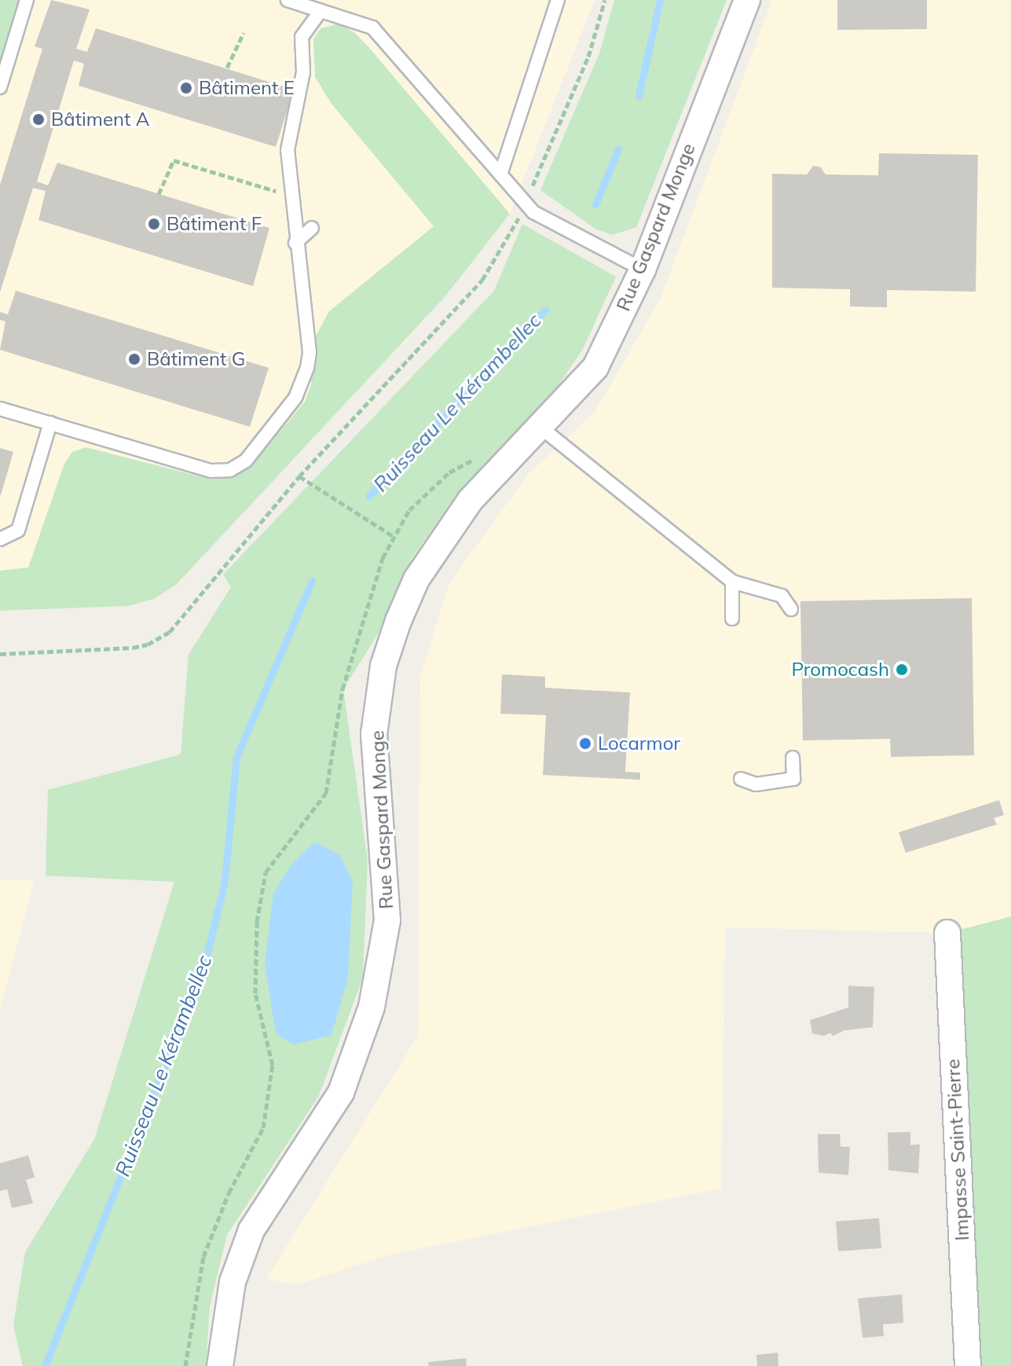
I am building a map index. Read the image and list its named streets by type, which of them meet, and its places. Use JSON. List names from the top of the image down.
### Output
{
  "streets": {
    "street": ["Rue Gaspard Monge", "Impasse Saint-Pierre"]
  },
  "water": ["Ruisseau Le Kérambellec"],
  "places": [
    "Bâtiment E",
    "Bâtiment A",
    "Bâtiment F",
    "Bâtiment G",
    "Promocash",
    "Locarmor"
  ]
}
